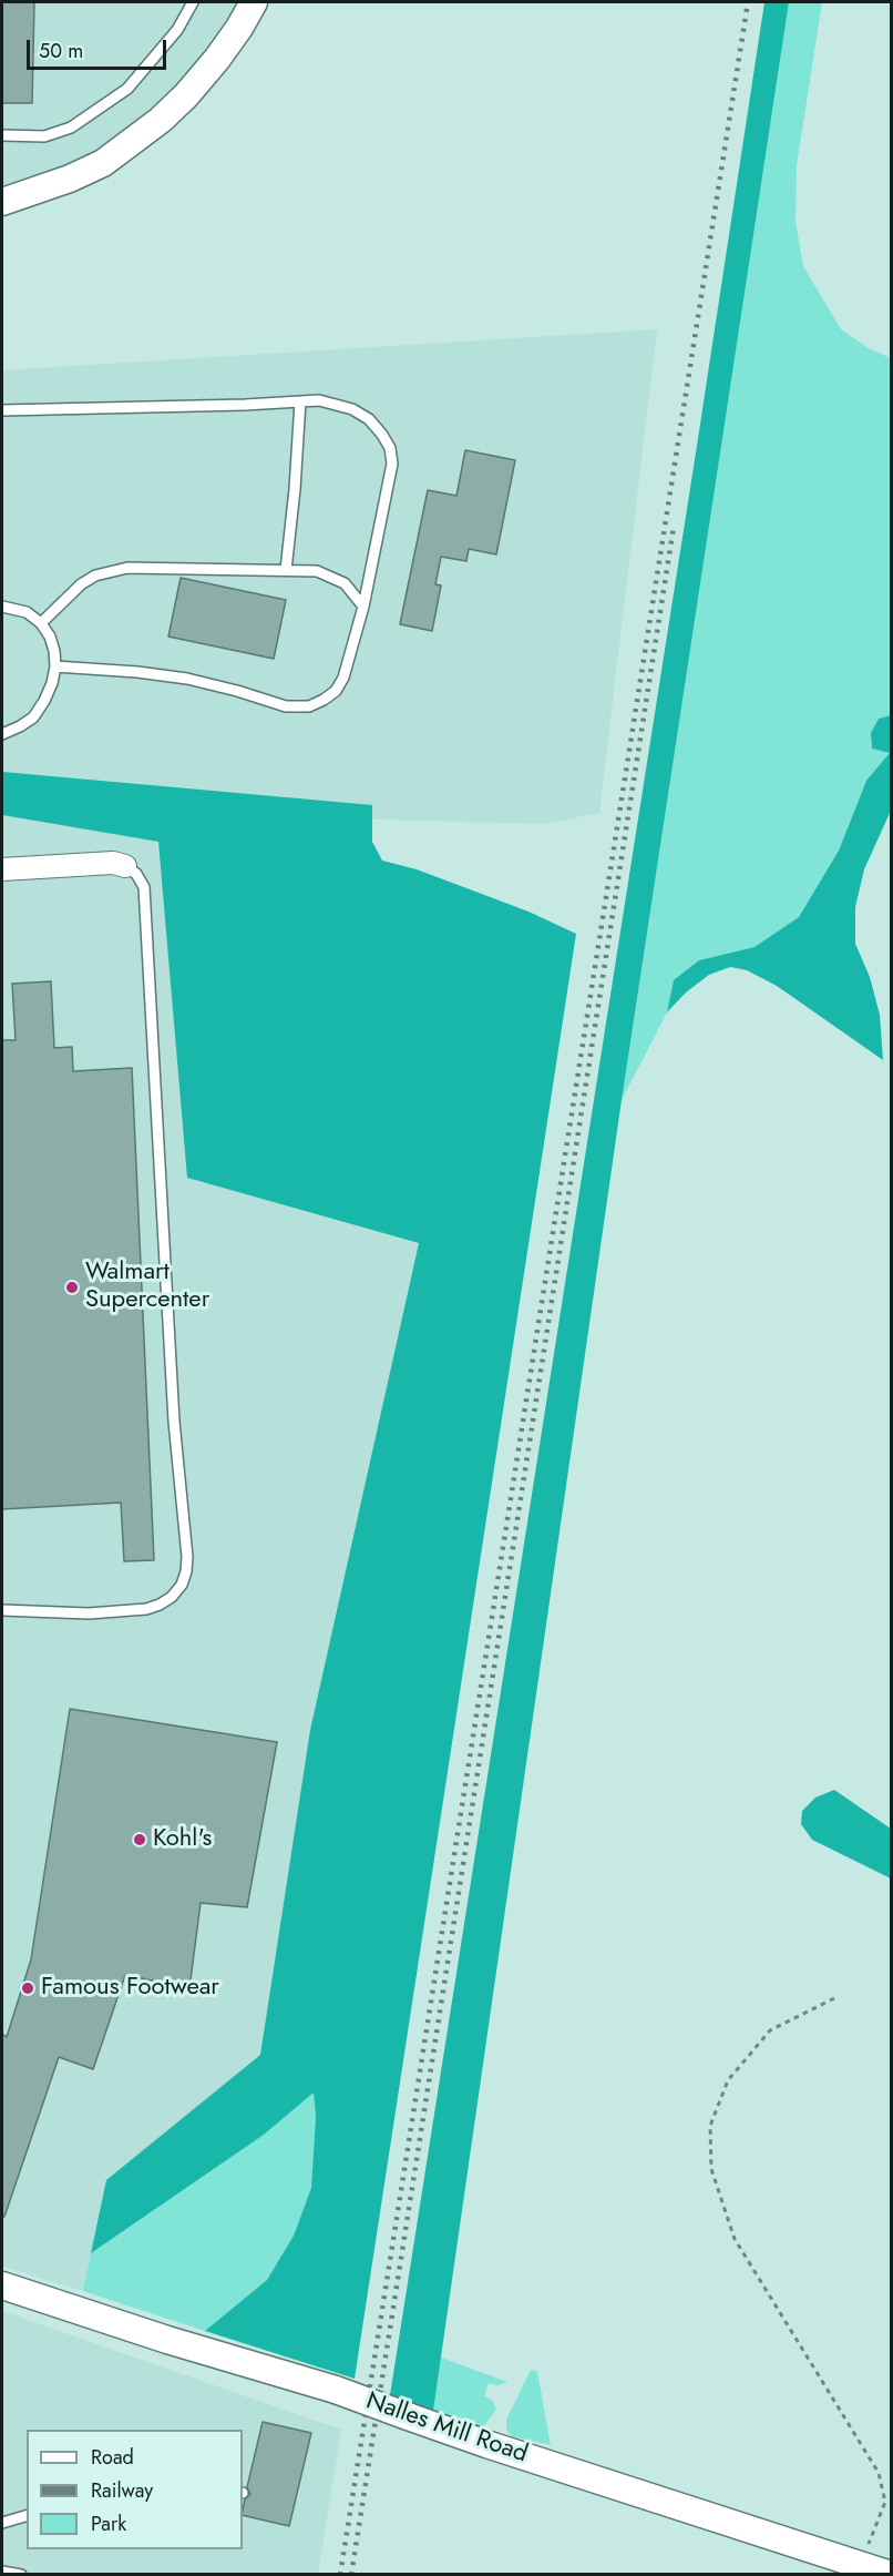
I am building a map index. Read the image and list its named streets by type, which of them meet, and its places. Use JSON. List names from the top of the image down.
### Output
{
  "streets": {
    "street": ["Nalles Mill Road"]
  },
  "places": ["Walmart Supercenter", "Kohl's", "Famous Footwear"],
  "legend": ["Road", "Railway", "Park"],
  "scale_bar": "50 m"
}
